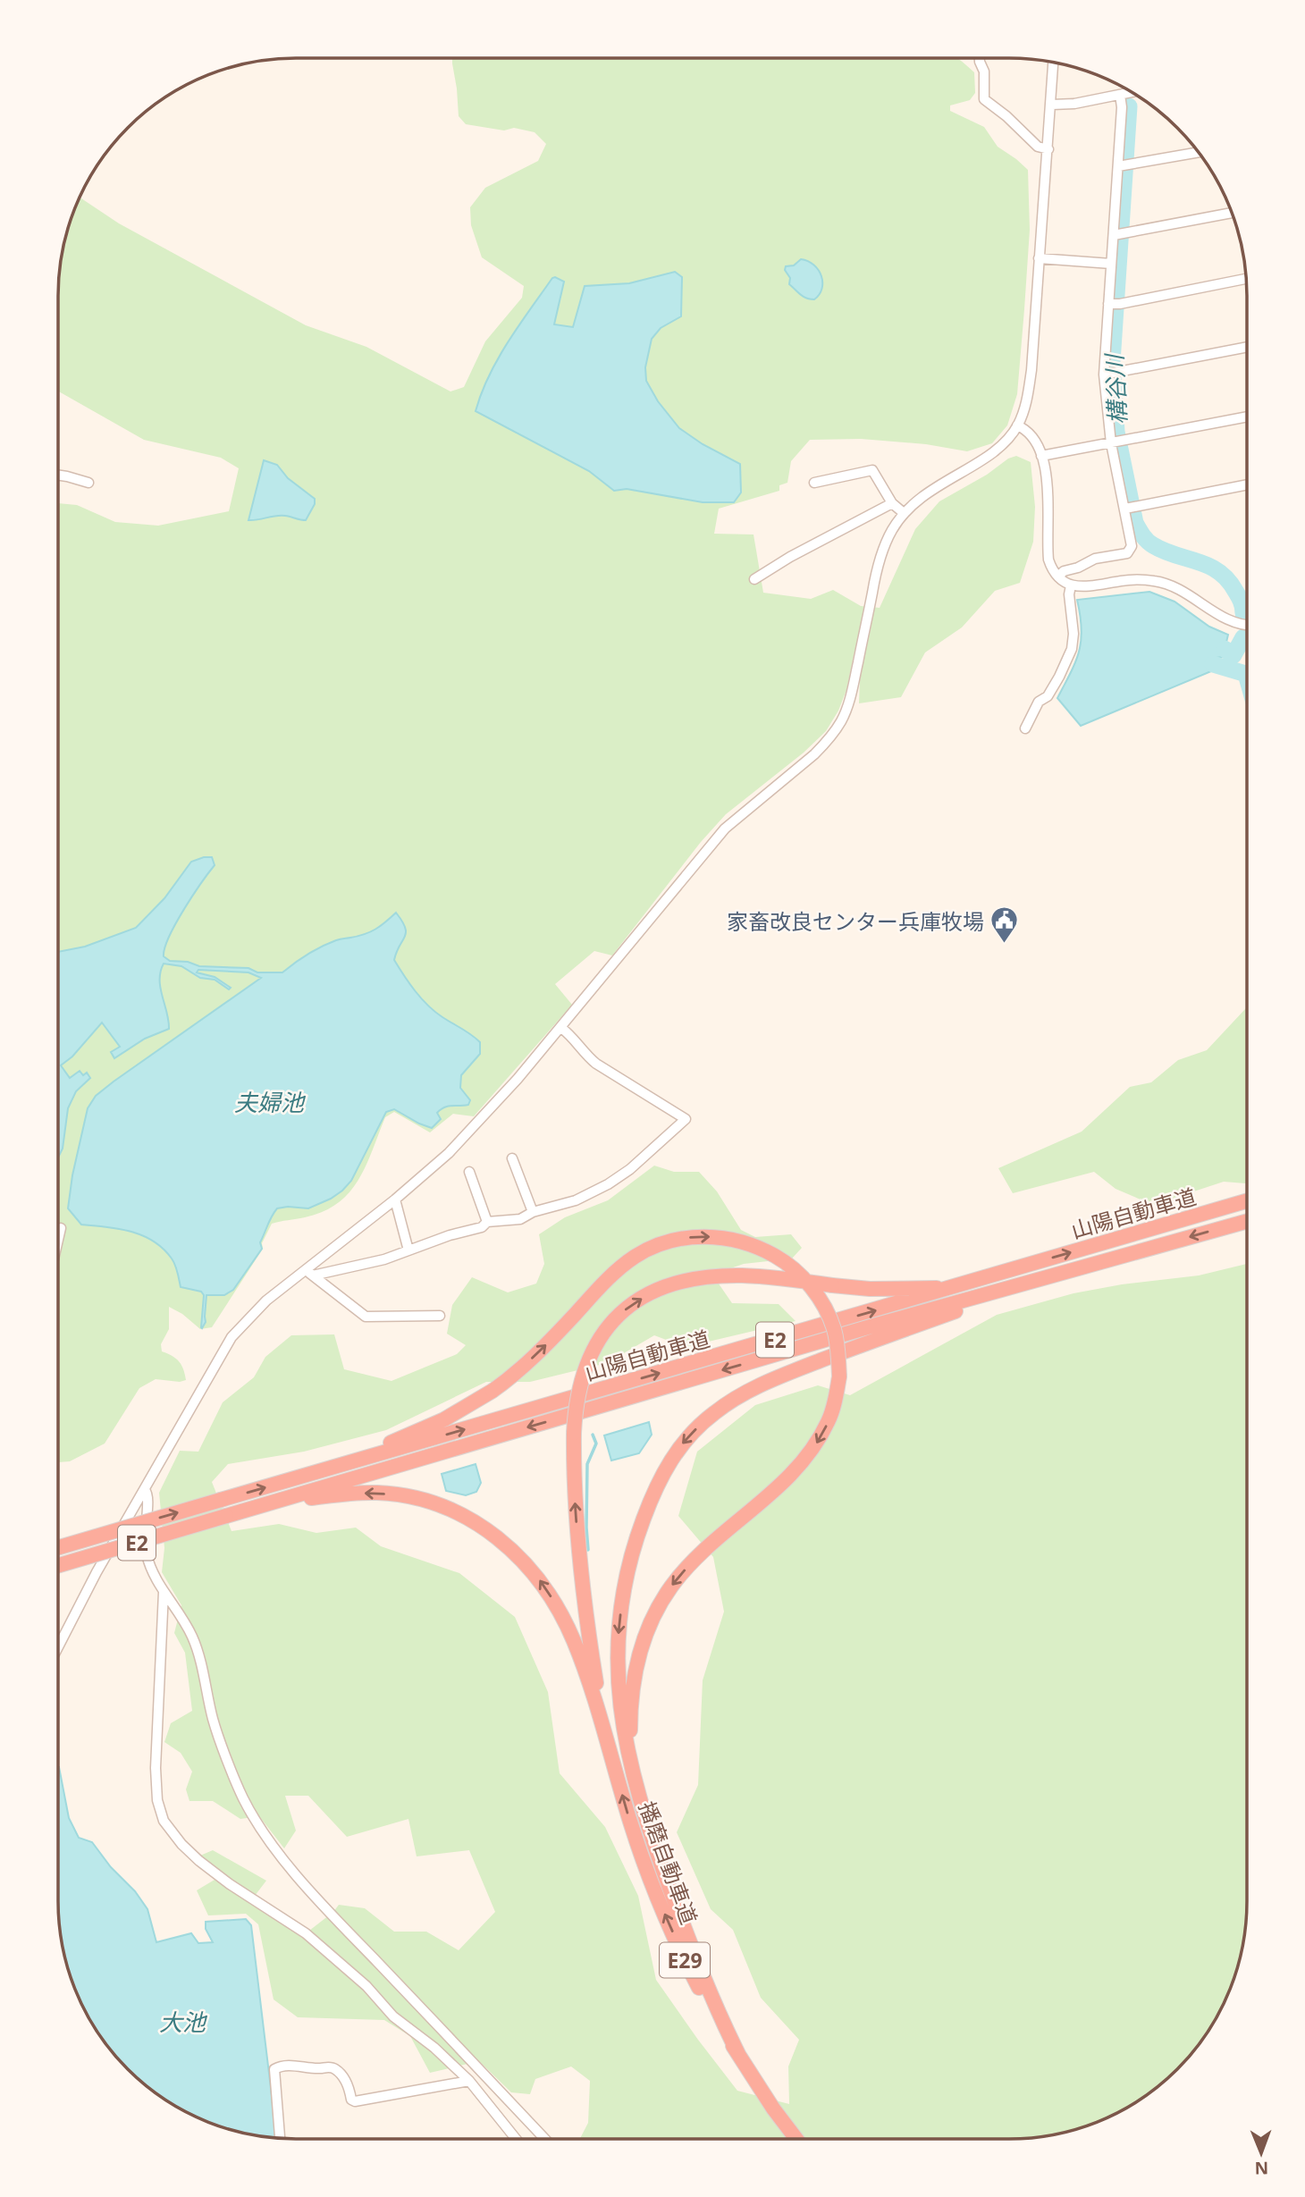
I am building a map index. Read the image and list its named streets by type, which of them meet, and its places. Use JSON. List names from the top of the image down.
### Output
{
  "streets": {
    "highway": [
      "山陽自動車道",
      "E2",
      "播磨自動車道",
      "E29"
    ]
  },
  "water": ["構谷川", "夫婦池", "大池"],
  "places": {
    "public building": ["家畜改良センター兵庫牧場"]
  },
  "north": "bottom"
}
